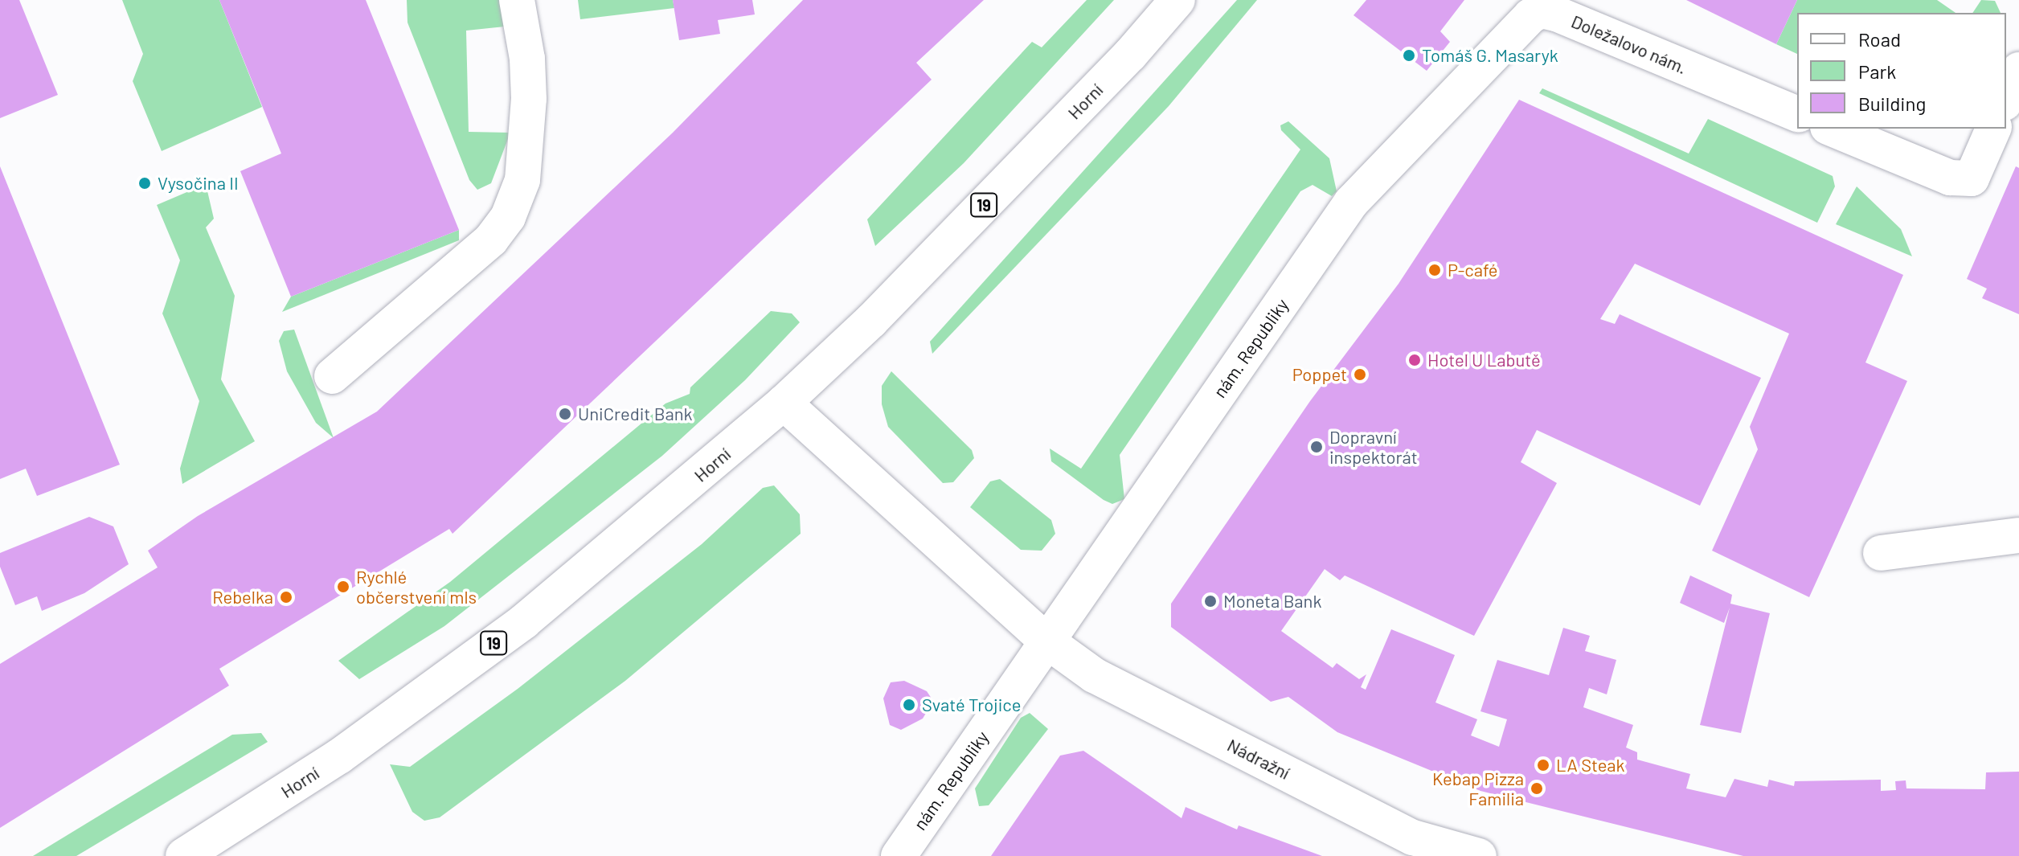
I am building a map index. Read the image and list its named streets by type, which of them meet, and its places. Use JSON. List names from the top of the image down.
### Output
{
  "streets": {
    "street": [
      "Doležalovo nám.",
      "Horní",
      "19",
      "nám. Republiky",
      "Nádražní"
    ]
  },
  "crossings": [
    ["Doležalovo nám.", "nám. Republiky"],
    ["nám. Republiky", "Nádražní"]
  ],
  "places": [
    "Tomáš G. Masaryk",
    "Vysočina II",
    "P-café",
    "Hotel U Labutě",
    "Poppet",
    "UniCredit Bank",
    "Dopravní inspektorát",
    "Rychlé občerstvení mls",
    "Rebelka",
    "Moneta Bank",
    "Svaté Trojice",
    "LA Steak",
    "Kebap Pizza Familia"
  ],
  "legend": ["Road", "Park", "Building"]
}
